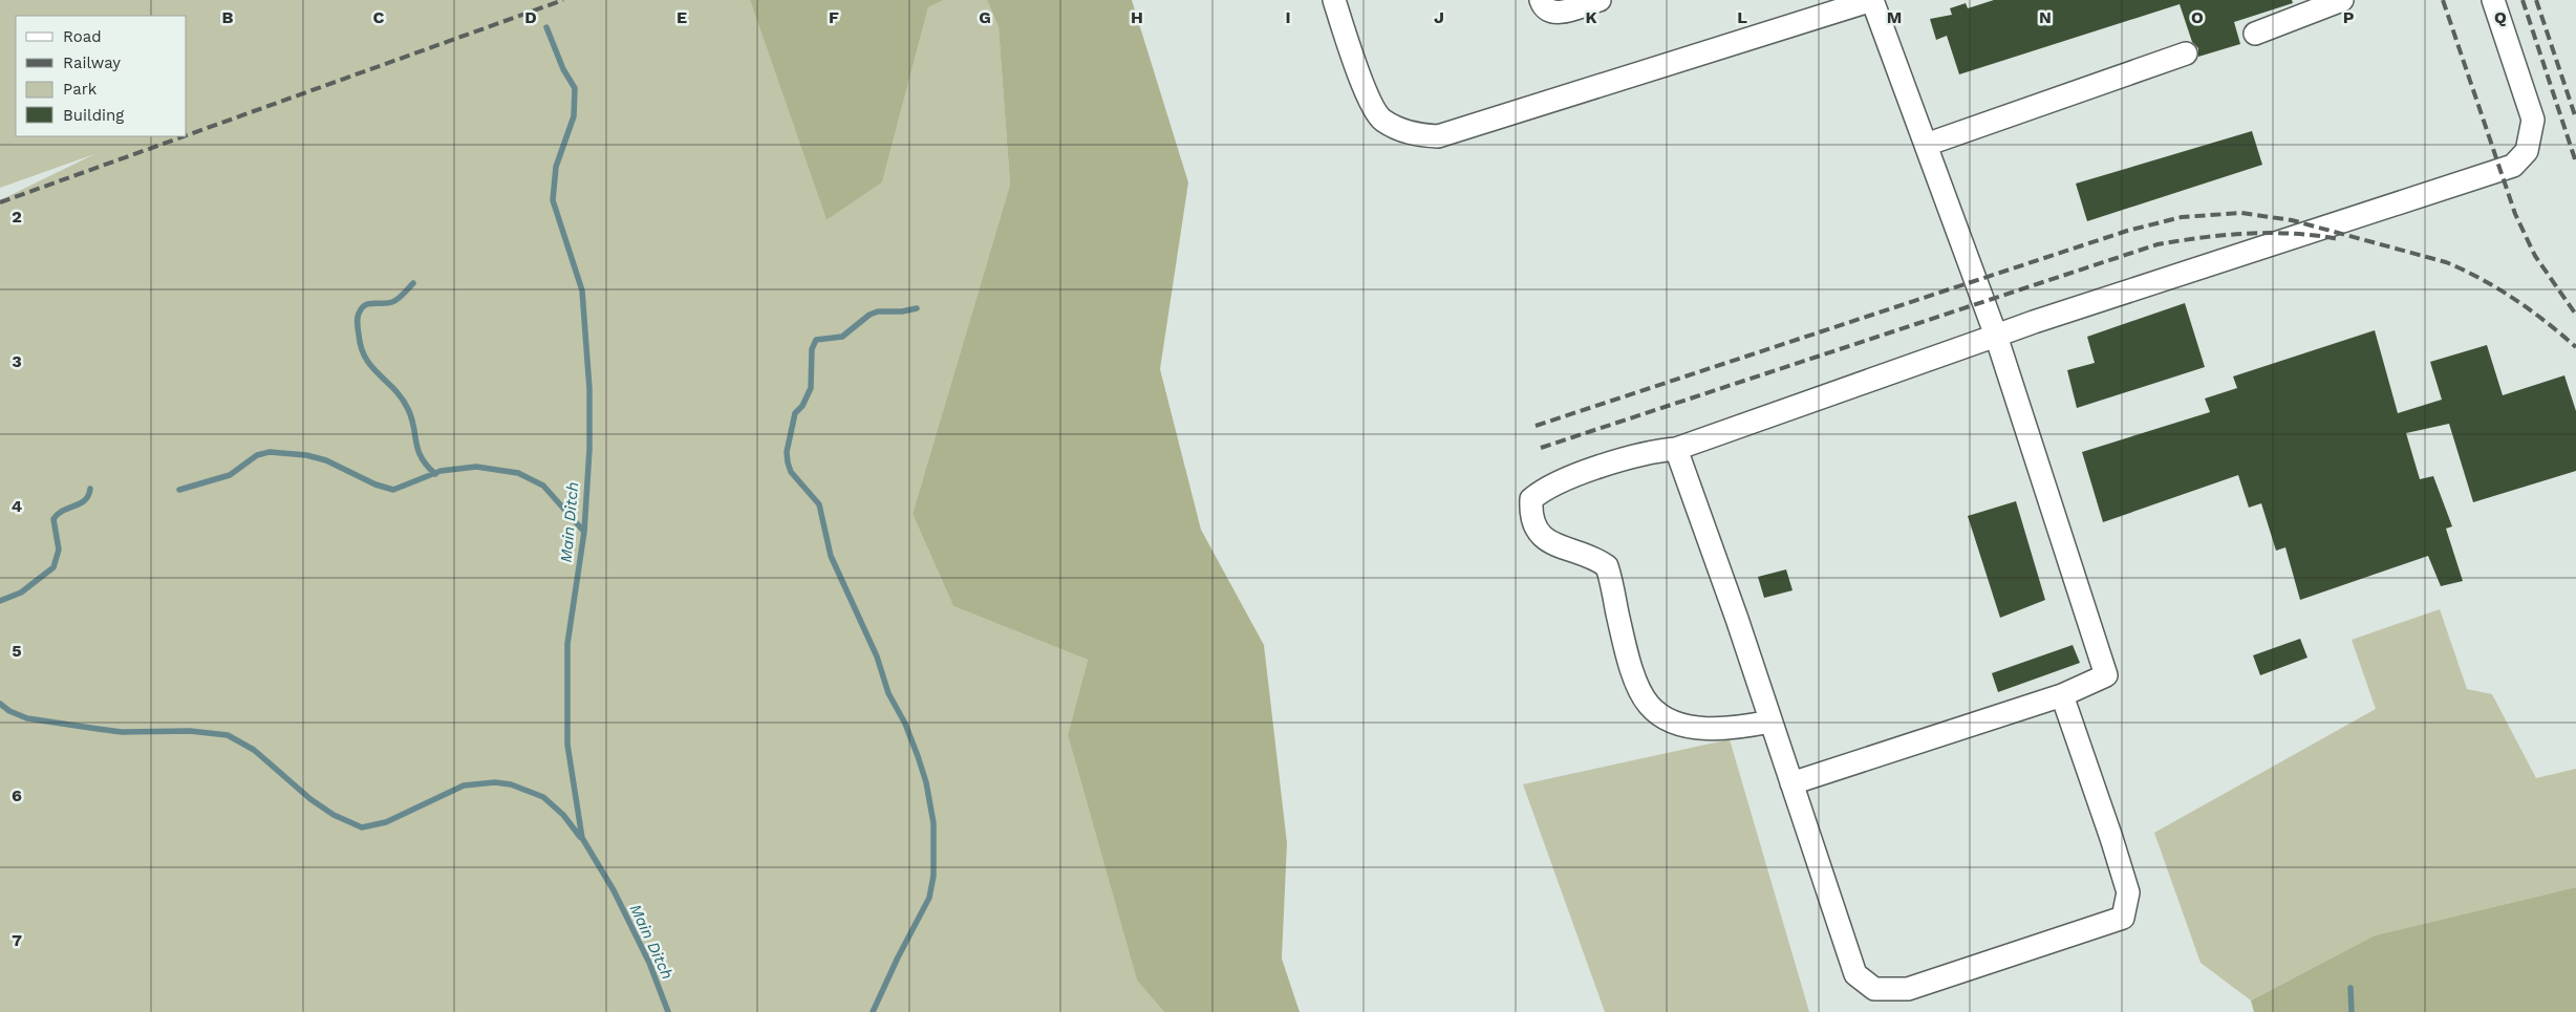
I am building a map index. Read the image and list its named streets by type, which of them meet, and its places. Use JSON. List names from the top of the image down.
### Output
{
  "water": ["Main Ditch"],
  "legend": [
    "Road",
    "Railway",
    "Park",
    "Building"
  ],
  "grid": {
    "columns": [
      "B",
      "C",
      "D",
      "E",
      "F",
      "G",
      "H",
      "I",
      "J",
      "K",
      "L",
      "M",
      "N",
      "O",
      "P",
      "Q"
    ],
    "rows": [
      "2",
      "3",
      "4",
      "5",
      "6",
      "7"
    ]
  }
}
